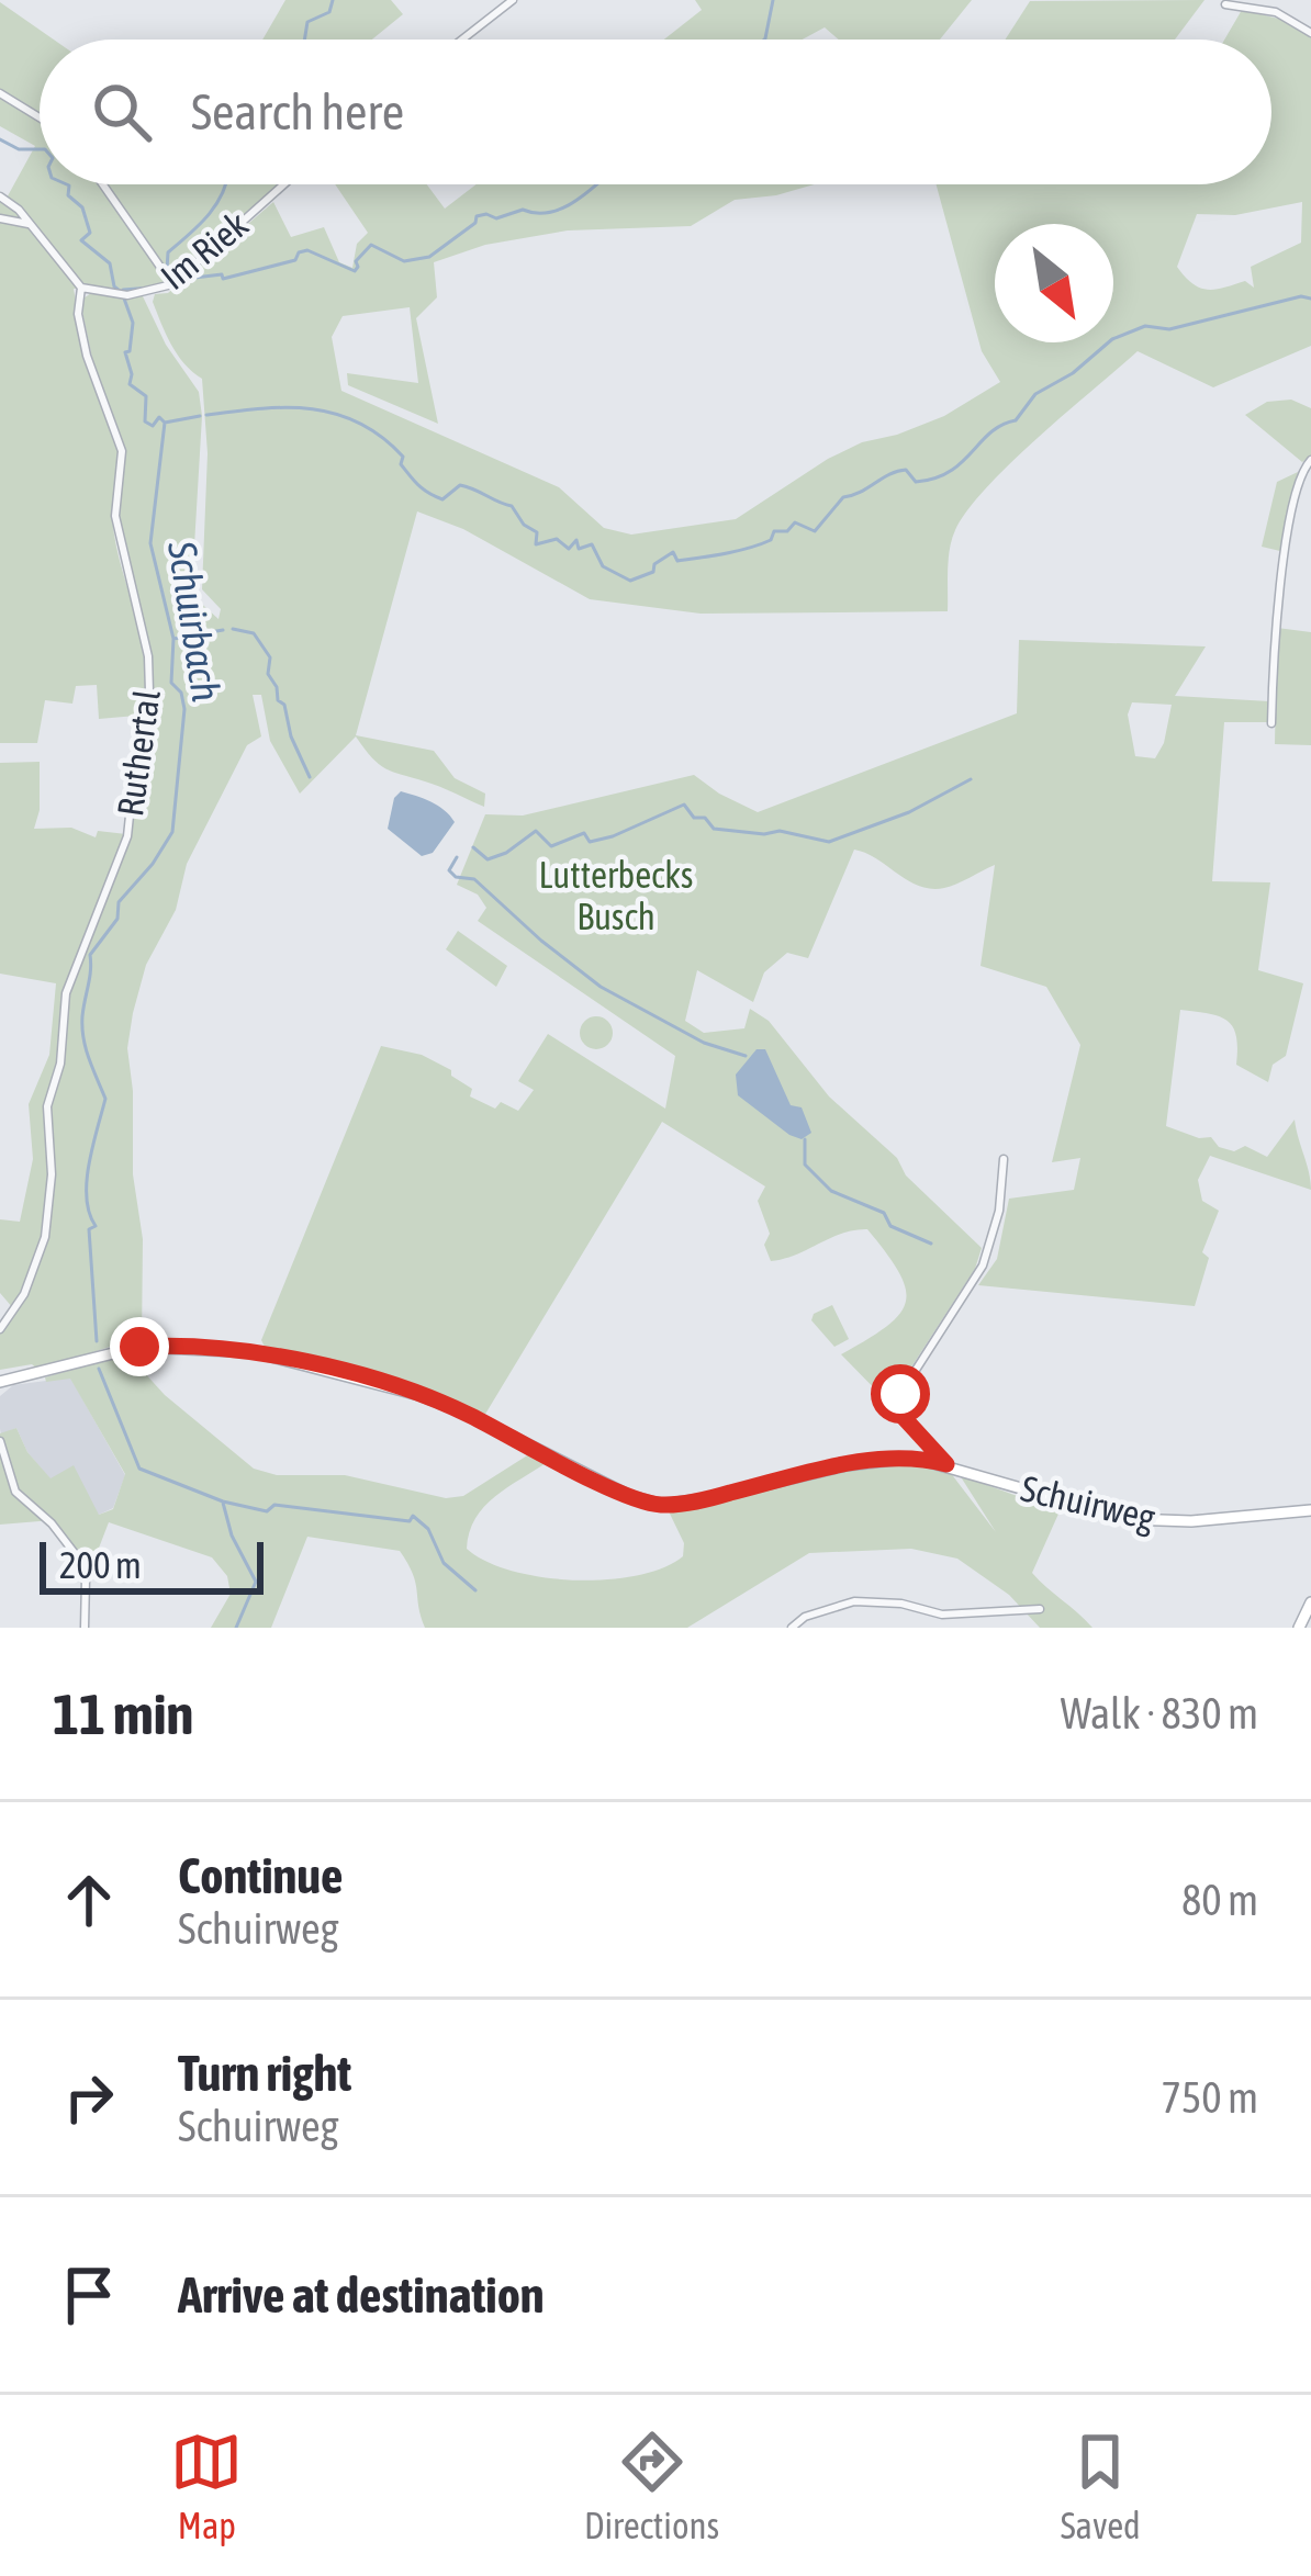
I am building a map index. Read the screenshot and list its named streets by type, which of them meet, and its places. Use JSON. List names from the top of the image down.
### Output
{
  "streets": {
    "main road": ["Schuirweg"],
    "street": ["Im Riek", "Ruthertal"]
  },
  "crossings": [
    ["Im Riek", "Ruthertal"]
  ],
  "water": ["Schuirbach"],
  "parks": ["Lutterbecks Busch"],
  "scale_bar": "200 m",
  "north": "bottom right",
  "page": {
    "search": "Search here",
    "scale": "200 m",
    "heading": ["11 min", "Walk · 830 m"],
    "list": [
      ["Continue", "Schuirweg", "80 m"],
      ["Turn right", "Schuirweg", "750 m"],
      "Arrive at destination"
    ],
    "nav": ["Map", "Directions", "Saved"]
  }
}
